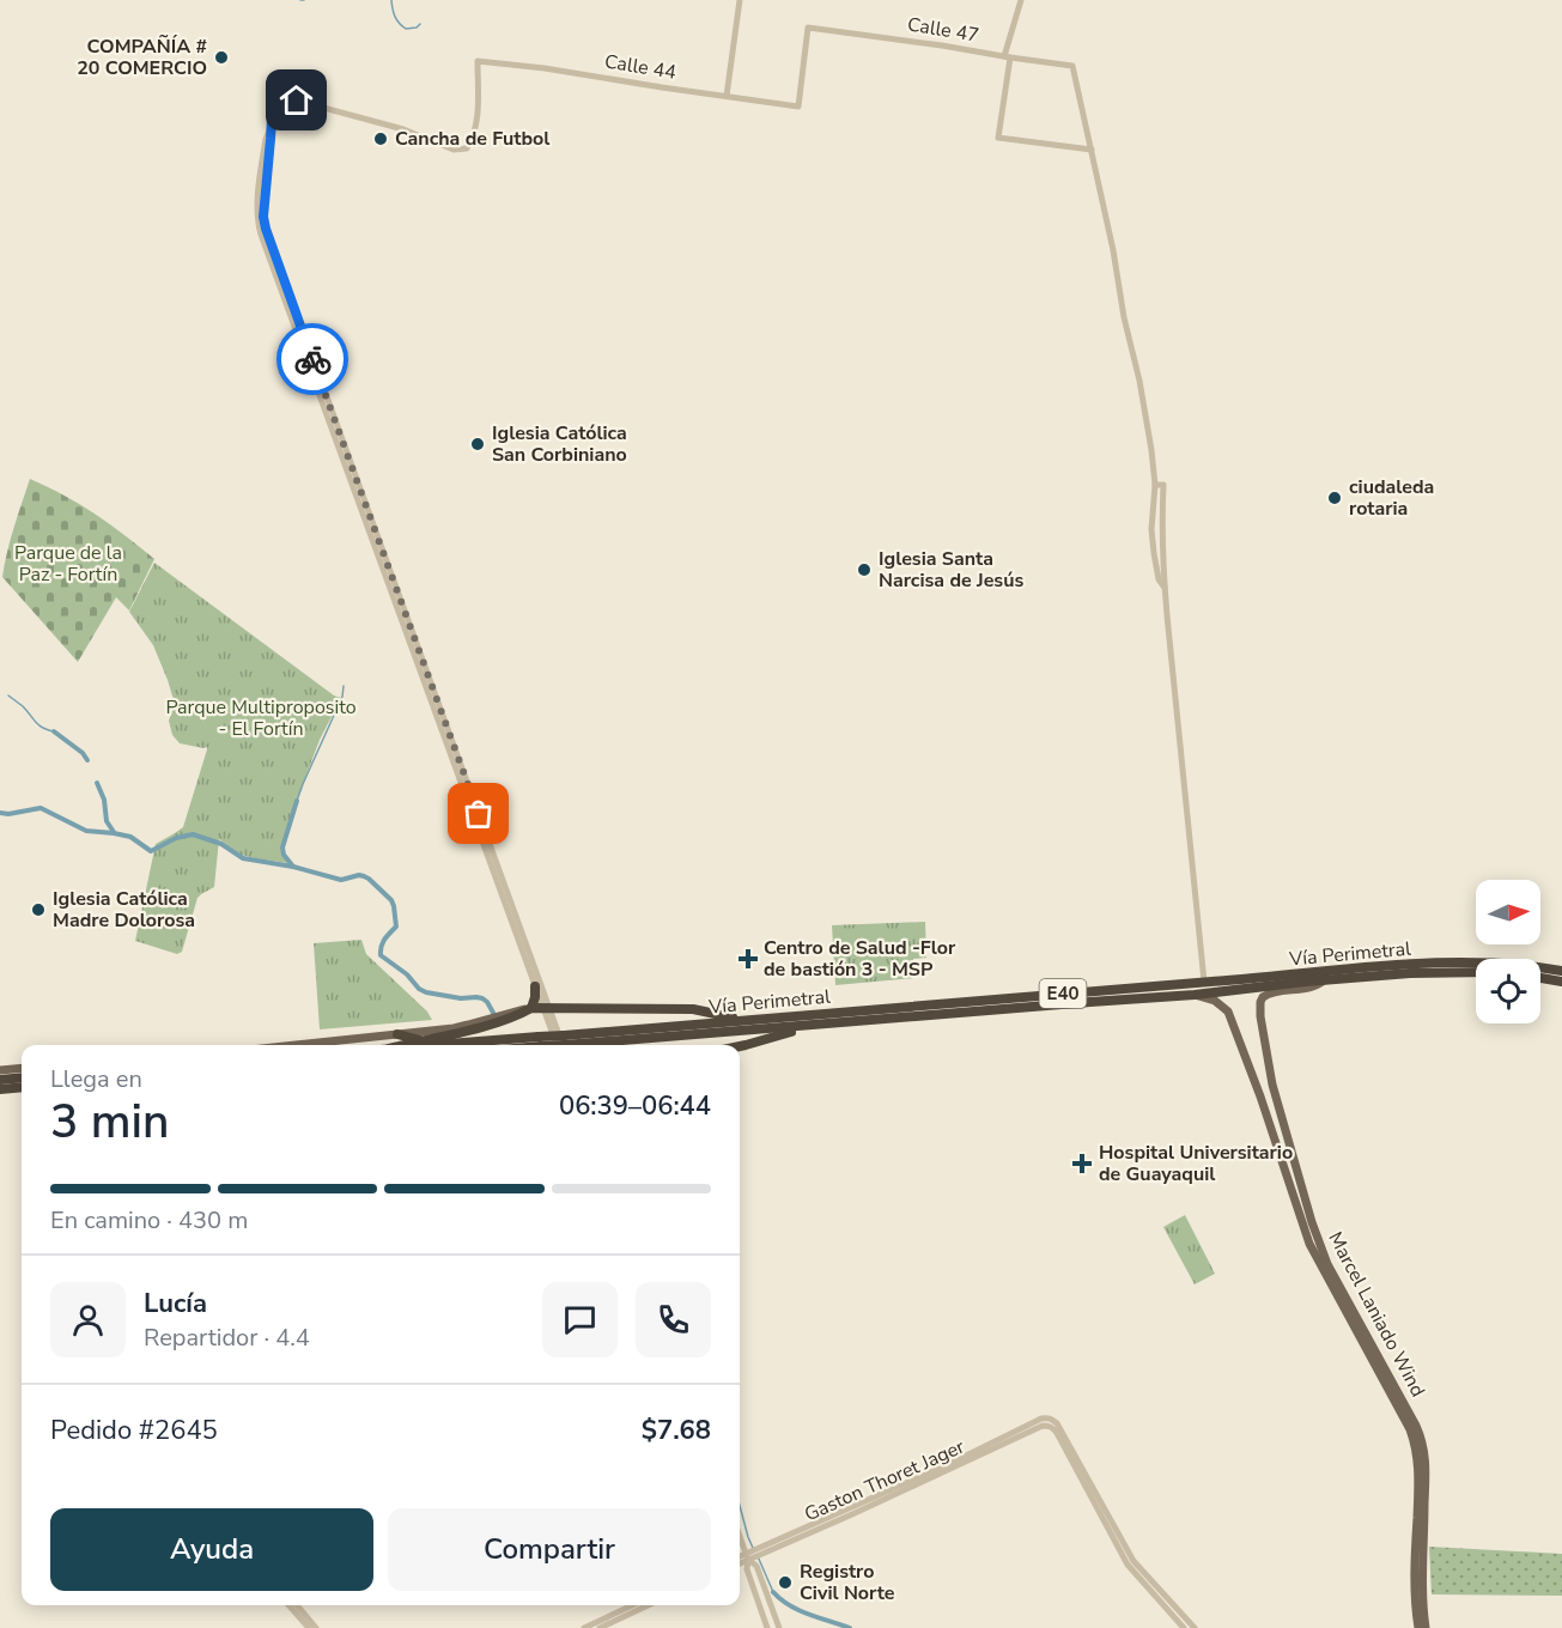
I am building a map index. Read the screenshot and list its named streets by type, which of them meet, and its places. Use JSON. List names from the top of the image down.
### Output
{
  "streets": {
    "highway": ["Vía Perimetral", "E40"],
    "main road": ["Marcel Laniado Wind"],
    "street": ["Calle 47", "Calle 44", "Gaston Thoret Jager"]
  },
  "crossings": [
    ["Calle 47", "Calle 44"],
    ["Vía Perimetral", "Marcel Laniado Wind"]
  ],
  "parks": ["Parque de la Paz - Fortín", "Parque Multiproposito - El Fortín"],
  "places": {
    "other": [
      "COMPAÑÍA # 20 COMERCIO",
      "Cancha de Futbol",
      "Iglesia Católica San Corbiniano",
      "ciudaleda rotaria",
      "Iglesia Santa Narcisa de Jesús",
      "Iglesia Católica Madre Dolorosa",
      "Registro Civil Norte"
    ],
    "health": ["Centro de Salud -Flor de bastión 3 - MSP", "Hospital Universitario de Guayaquil"]
  },
  "north": "right",
  "page": {
    "heading": ["3 min", "Llega en", "06:39–06:44"],
    "panel": [
      "Lucía",
      "Repartidor · 4.4",
      "Pedido #2645",
      "$7.68"
    ],
    "bar": "En camino · 430 m",
    "buttons": ["Ayuda", "Compartir"]
  }
}
